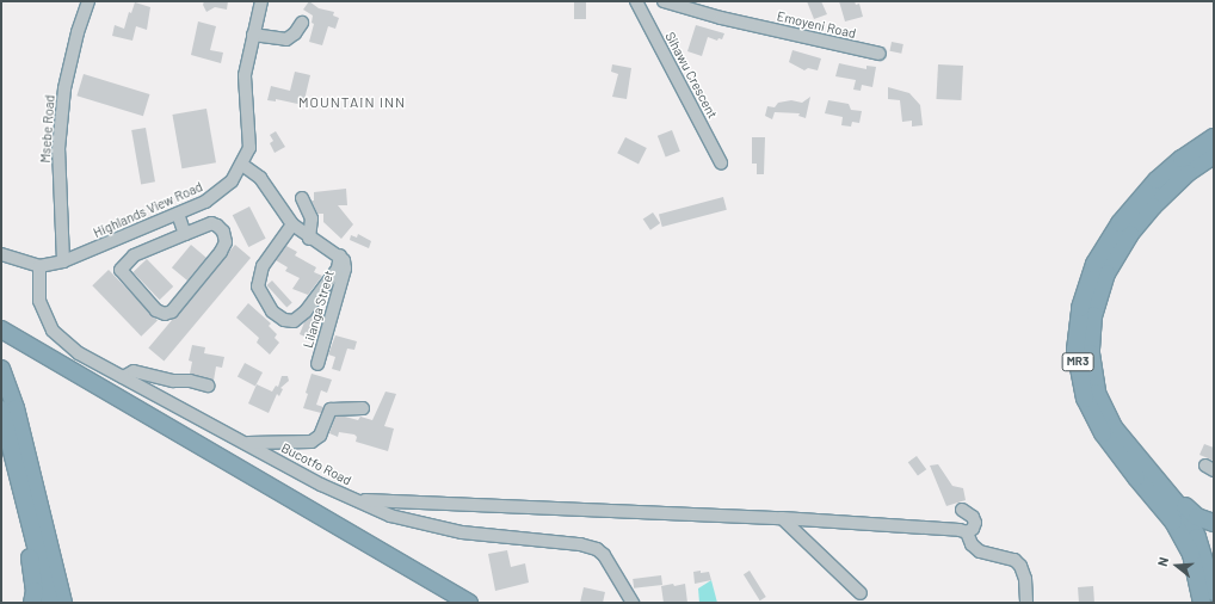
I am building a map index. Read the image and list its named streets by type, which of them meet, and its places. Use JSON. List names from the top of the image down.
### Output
{
  "streets": {
    "highway": ["MR3"],
    "street": [
      "Emoyeni Road",
      "Sihawu Crescent",
      "Msebe Road",
      "Highlands View Road",
      "Lilanga Street",
      "Bucotfo Road"
    ]
  },
  "crossings": [
    ["Msebe Road", "Highlands View Road"],
    ["Highlands View Road", "Lilanga Street"],
    ["Highlands View Road", "Bucotfo Road"]
  ],
  "districts": ["MOUNTAIN INN"],
  "north": "left"
}
